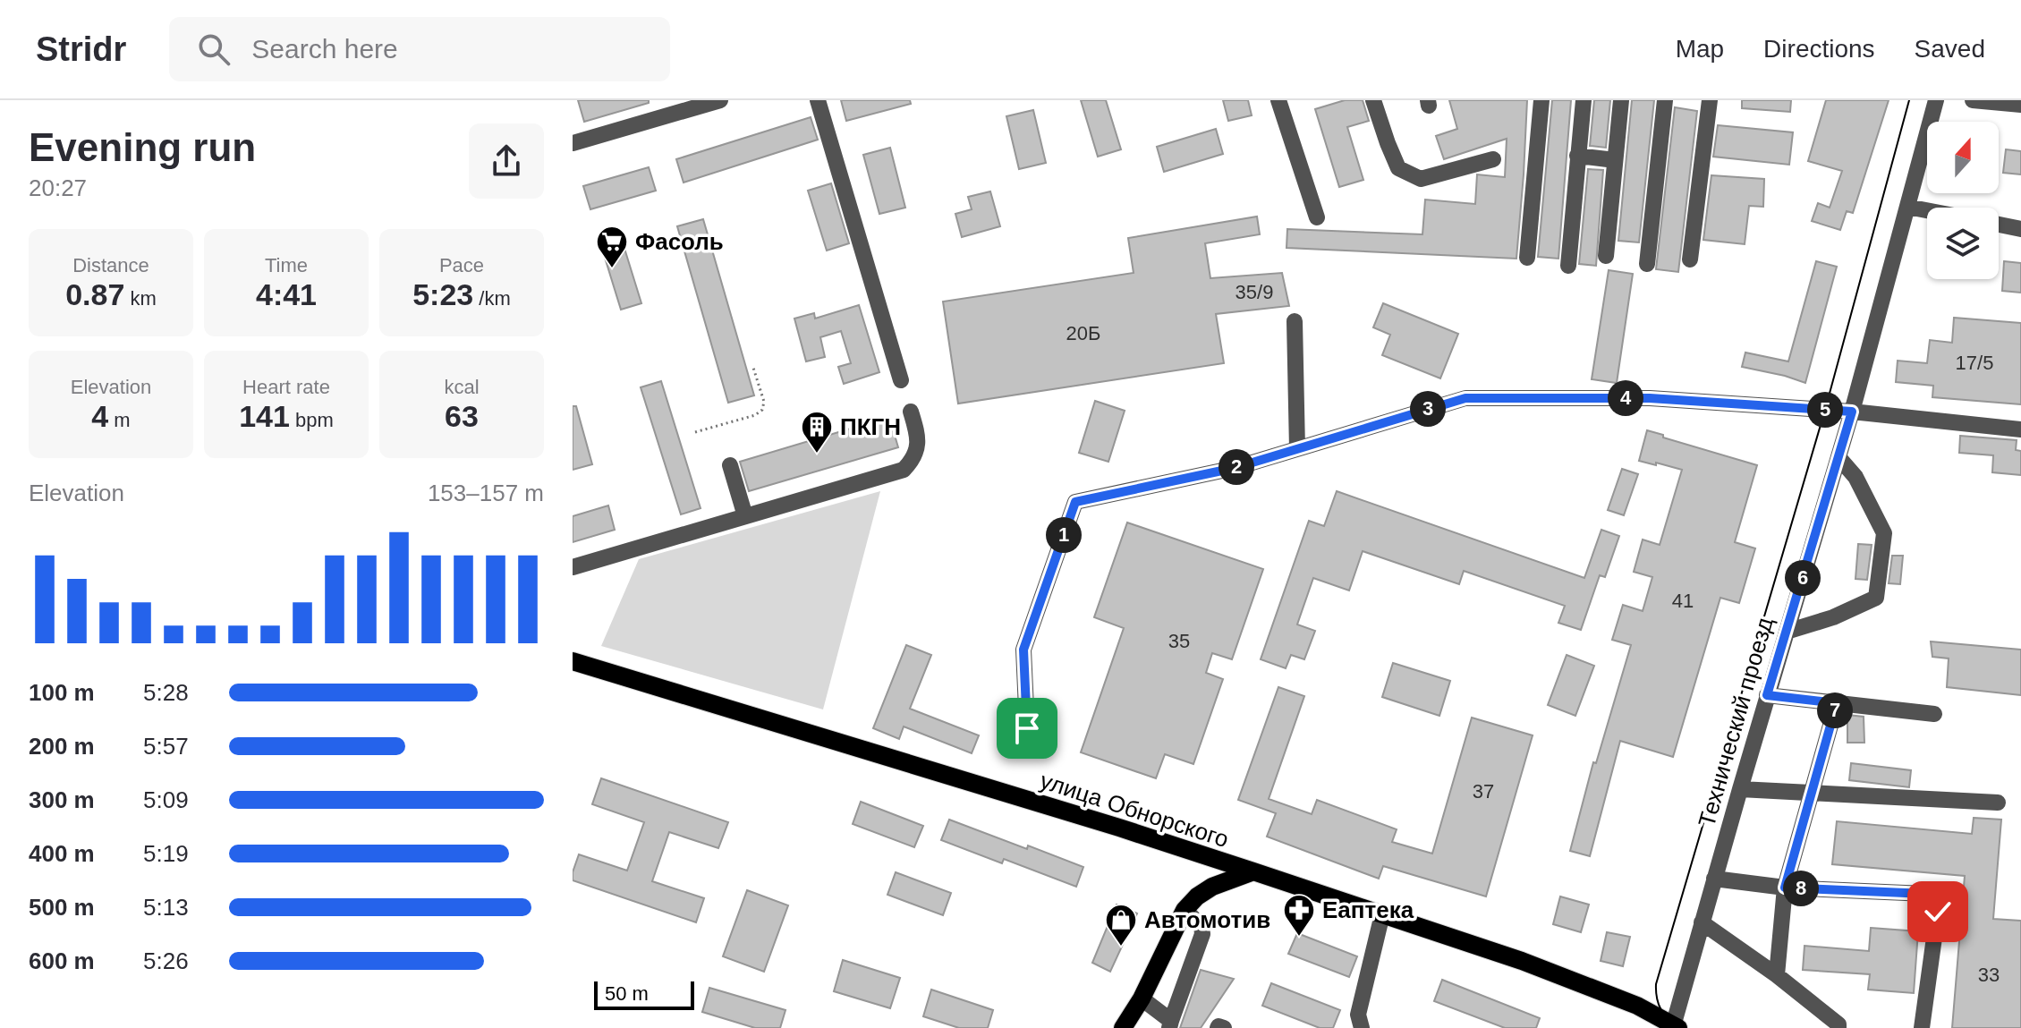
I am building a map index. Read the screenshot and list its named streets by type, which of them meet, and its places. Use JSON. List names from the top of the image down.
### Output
{
  "streets": {
    "main road": ["улица Обнорского"],
    "street": ["Технический проезд"]
  },
  "crossings": [
    ["Технический проезд", "улица Обнорского"]
  ],
  "places": {
    "supermarket": ["Фасоль"],
    "building": ["ПКГН"],
    "pharmacy": ["Еаптека"],
    "shop": ["Автомотив"]
  },
  "house_numbers": [
    "35/9",
    "20Б",
    "17/5",
    "41",
    "35",
    "37",
    "33"
  ],
  "scale_bar": "50 m",
  "north": "top",
  "page": {
    "header": "Stridr",
    "search": "Search here",
    "nav": ["Map", "Directions", "Saved"],
    "heading": ["Evening run", "20:27"],
    "stats": [
      ["Distance", "0.87 km"],
      ["Time", "4:41"],
      ["Pace", "5:23 /km"],
      ["Elevation", "4 m"],
      ["Heart rate", "141 bpm"],
      ["kcal", "63"]
    ],
    "pins": [
      "4",
      "3",
      "5",
      "2",
      "1",
      "6",
      "7",
      "8"
    ],
    "chart": ["Elevation", "153–157 m"],
    "list": [
      {
        "name": "100 m",
        "note": "5:28"
      },
      {
        "name": "200 m",
        "note": "5:57"
      },
      {
        "name": "300 m",
        "note": "5:09"
      },
      {
        "name": "400 m",
        "note": "5:19"
      },
      {
        "name": "500 m",
        "note": "5:13"
      },
      {
        "name": "600 m",
        "note": "5:26"
      }
    ],
    "scale": "50 m"
  }
}
